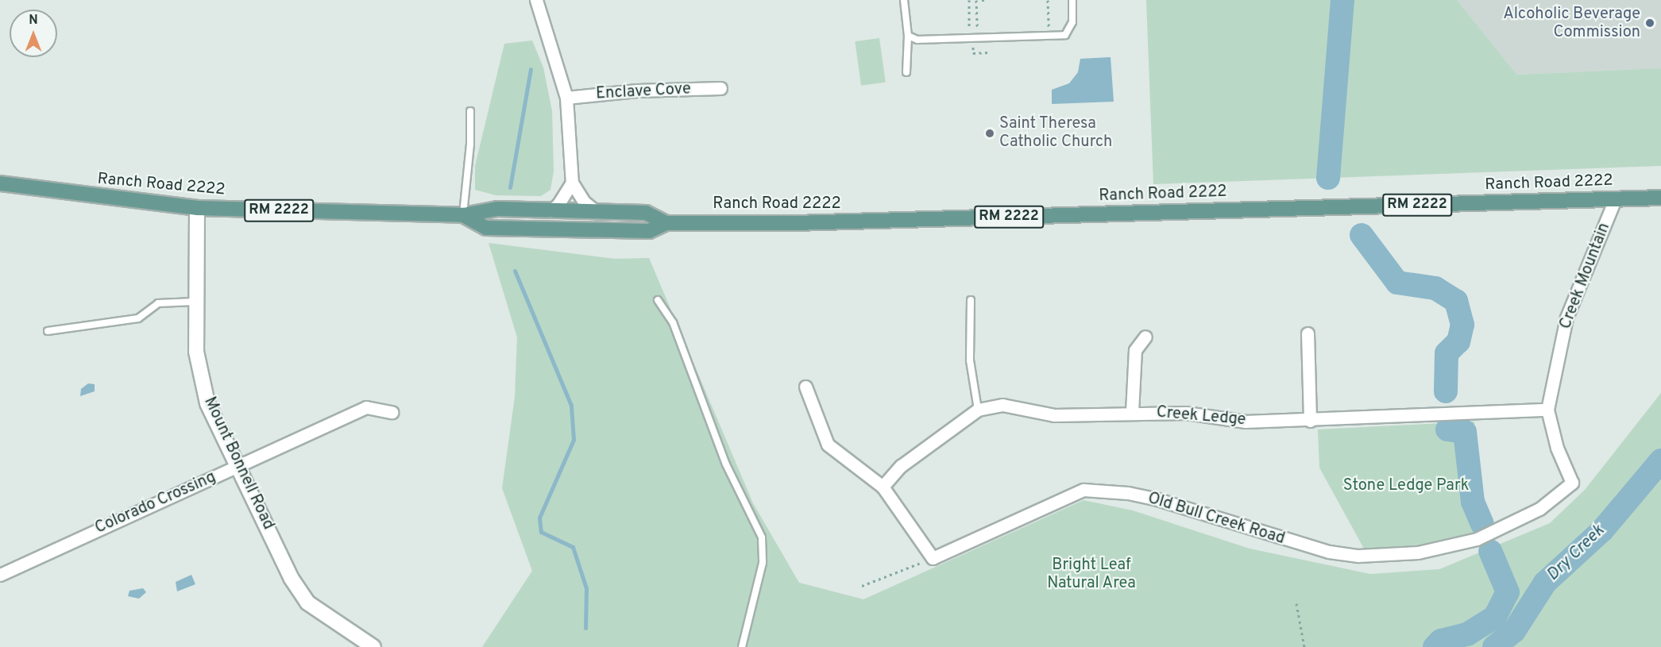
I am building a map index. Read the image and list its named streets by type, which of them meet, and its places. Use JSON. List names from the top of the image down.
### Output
{
  "streets": {
    "main road": ["Ranch Road 2222", "RM 2222"],
    "street": [
      "Enclave Cove",
      "Creek Mountain",
      "Creek Ledge",
      "Mount Bonnell Road",
      "Colorado Crossing",
      "Old Bull Creek Road"
    ]
  },
  "crossings": [
    ["Ranch Road 2222", "Creek Mountain"],
    ["Ranch Road 2222", "Mount Bonnell Road"],
    ["Creek Mountain", "Creek Ledge"],
    ["Creek Mountain", "Old Bull Creek Road"],
    ["Creek Ledge", "Old Bull Creek Road"],
    ["Mount Bonnell Road", "Colorado Crossing"]
  ],
  "water": ["Dry Creek"],
  "parks": ["Stone Ledge Park", "Bright Leaf Natural Area"],
  "places": ["Alcoholic Beverage Commission", "Saint Theresa Catholic Church"],
  "north": "top"
}
